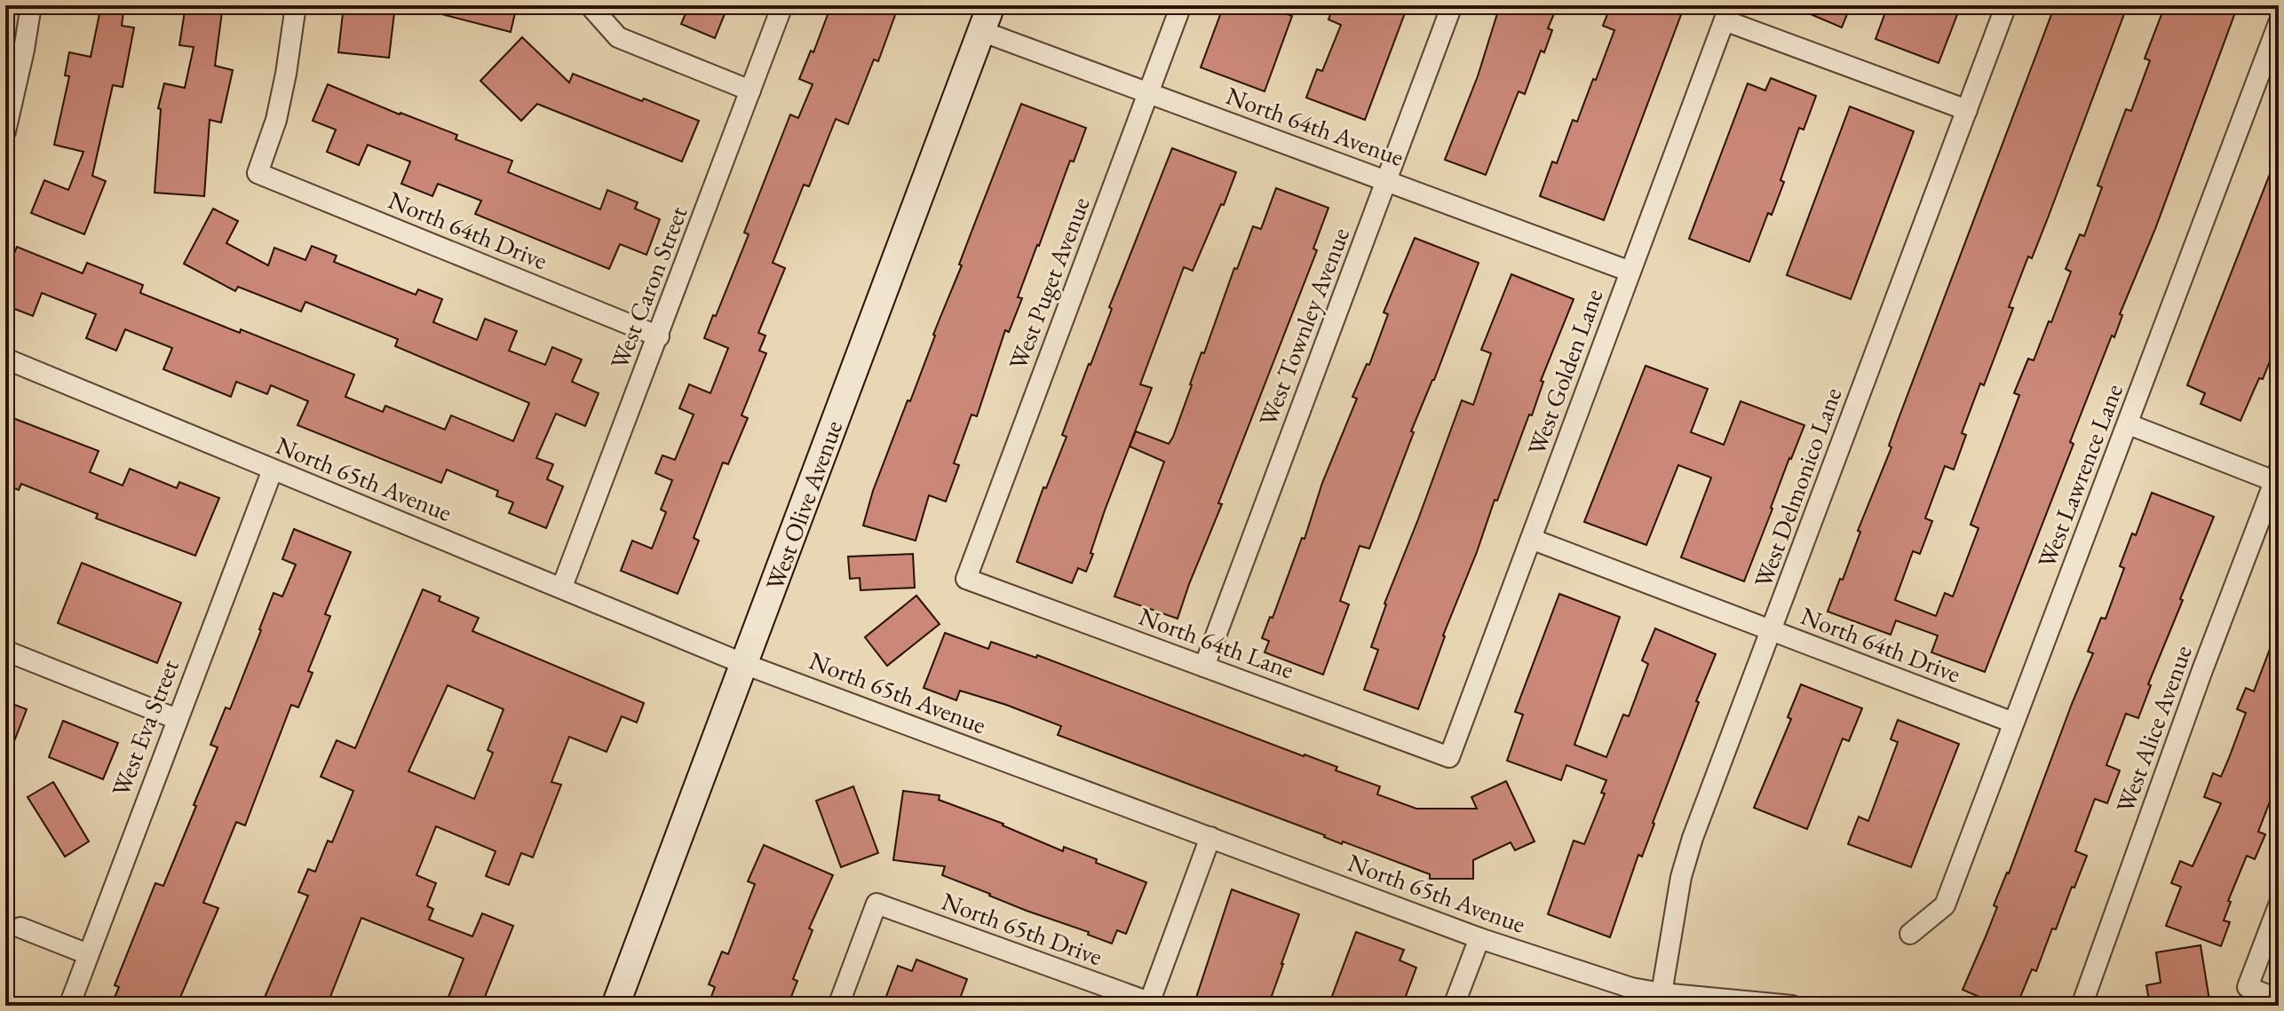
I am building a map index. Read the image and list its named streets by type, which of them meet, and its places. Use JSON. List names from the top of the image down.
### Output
{
  "streets": {
    "main road": ["West Olive Avenue"],
    "street": [
      "North 64th Avenue",
      "North 64th Drive",
      "West Puget Avenue",
      "West Caron Street",
      "West Townley Avenue",
      "West Golden Lane",
      "West Lawrence Lane",
      "North 65th Avenue",
      "West Delmonico Lane",
      "North 64th Lane",
      "West Eva Street",
      "West Alice Avenue",
      "North 65th Drive"
    ]
  },
  "crossings": [
    ["North 64th Avenue", "West Puget Avenue"],
    ["North 64th Avenue", "West Townley Avenue"],
    ["North 64th Avenue", "West Golden Lane"],
    ["North 64th Avenue", "West Olive Avenue"],
    ["North 64th Drive", "West Caron Street"],
    ["North 64th Drive", "West Golden Lane"],
    ["North 64th Drive", "West Lawrence Lane"],
    ["North 64th Drive", "West Delmonico Lane"],
    ["West Puget Avenue", "North 64th Lane"],
    ["West Caron Street", "North 65th Avenue"],
    ["West Townley Avenue", "North 64th Lane"],
    ["West Golden Lane", "North 64th Lane"],
    ["North 65th Avenue", "West Delmonico Lane"],
    ["North 65th Avenue", "West Olive Avenue"],
    ["North 65th Avenue", "West Eva Street"]
  ]
}
